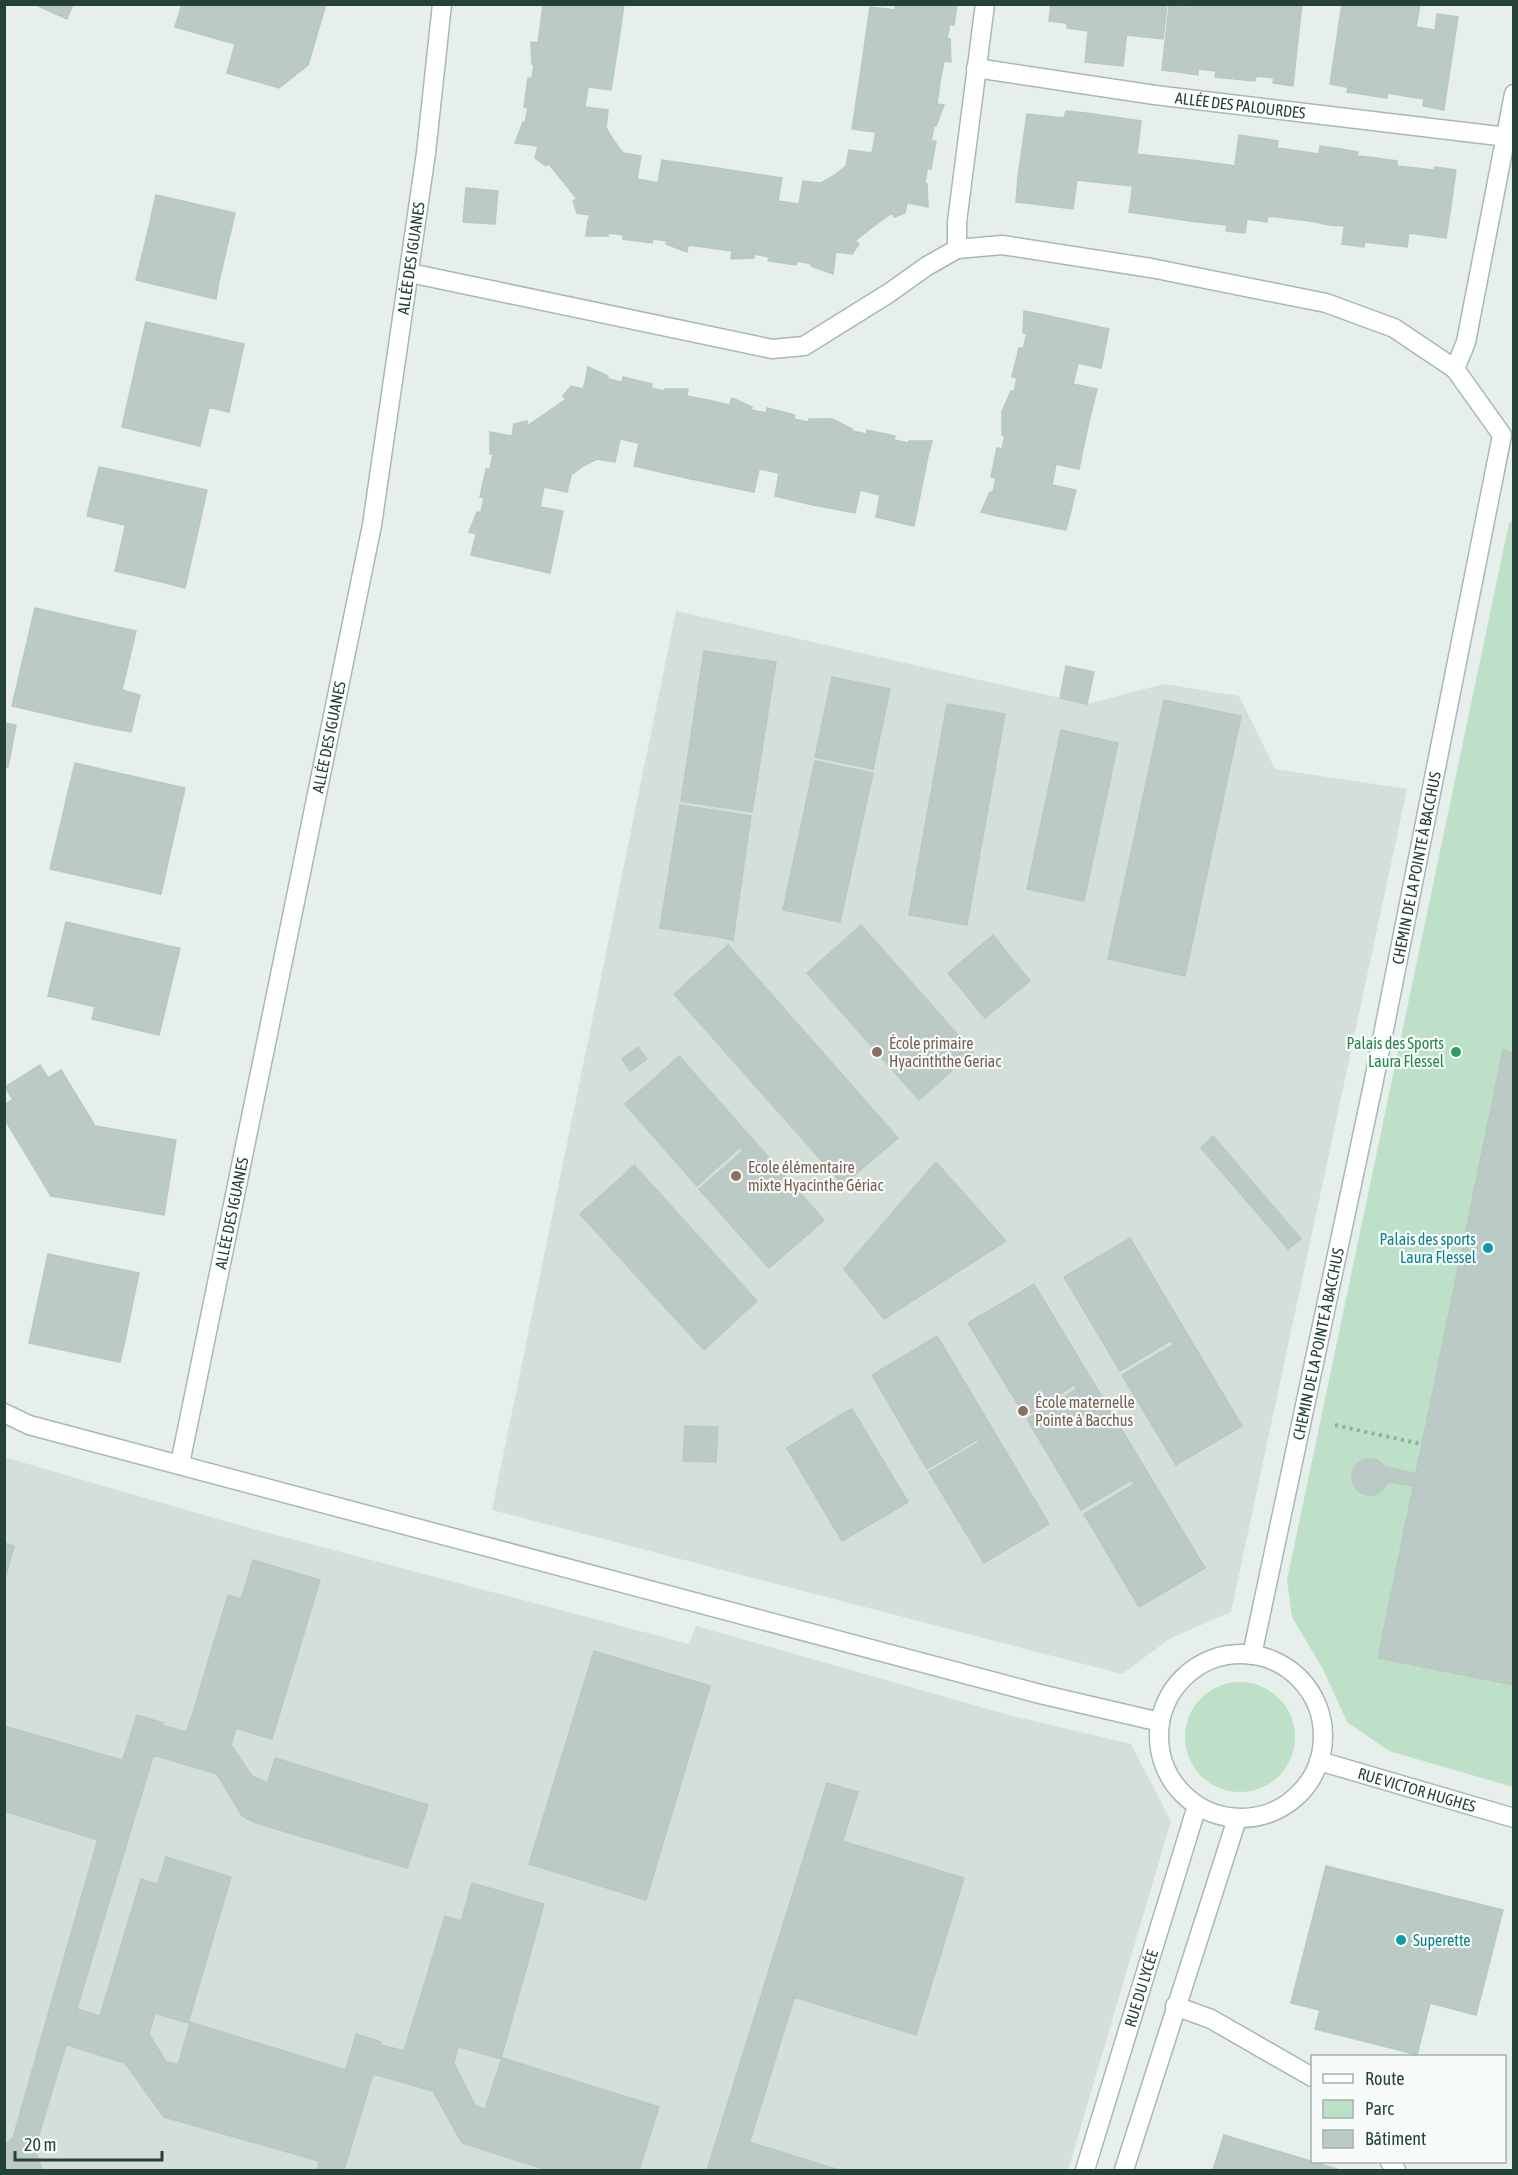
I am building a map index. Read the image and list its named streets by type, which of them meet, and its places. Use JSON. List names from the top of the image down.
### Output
{
  "streets": {
    "street": [
      "ALLÉE DES PALOURDES",
      "ALLÉE DES IGUANES",
      "CHEMIN DE LA POINTE À BACCHUS",
      "RUE VICTOR HUGHES",
      "RUE DU LYCÉE"
    ]
  },
  "crossings": [
    ["CHEMIN DE LA POINTE À BACCHUS", "RUE VICTOR HUGHES"],
    ["CHEMIN DE LA POINTE À BACCHUS", "RUE DU LYCÉE"],
    ["RUE VICTOR HUGHES", "RUE DU LYCÉE"]
  ],
  "places": [
    "École primaire Hyacinththe Geriac",
    "Palais des Sports Laura Flessel",
    "Ecole élémentaire mixte Hyacinthe Gériac",
    "Palais des sports Laura Flessel",
    "École maternelle Pointe à Bacchus",
    "Superette"
  ],
  "legend": ["Route", "Parc", "Bâtiment"],
  "scale_bar": "20 m"
}
